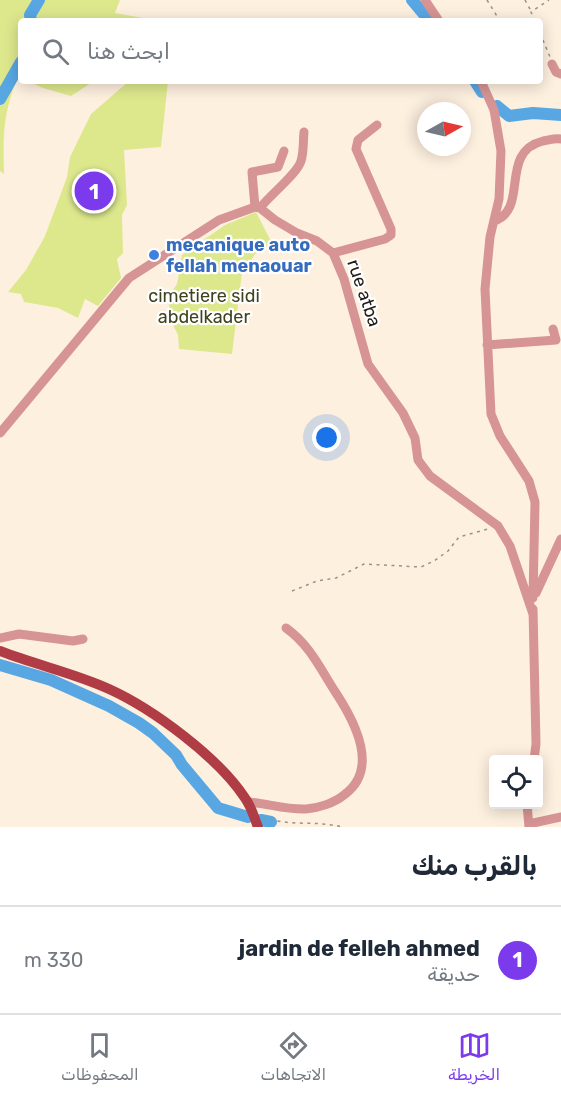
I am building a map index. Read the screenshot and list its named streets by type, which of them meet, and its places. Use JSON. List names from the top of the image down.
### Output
{
  "streets": {
    "street": ["rue atba"]
  },
  "parks": ["cimetiere sidi abdelkader"],
  "places": ["mecanique auto fellah menaouar"],
  "north": "right",
  "page": {
    "search": "ابحث هنا",
    "pins": "1",
    "heading": "بالقرب منك",
    "list": [
      {
        "mark": "1",
        "name": "jardin de felleh ahmed",
        "note": "حديقة",
        "value": "330 m"
      }
    ],
    "nav": ["الخريطة", "الاتجاهات", "المحفوظات"]
  }
}
